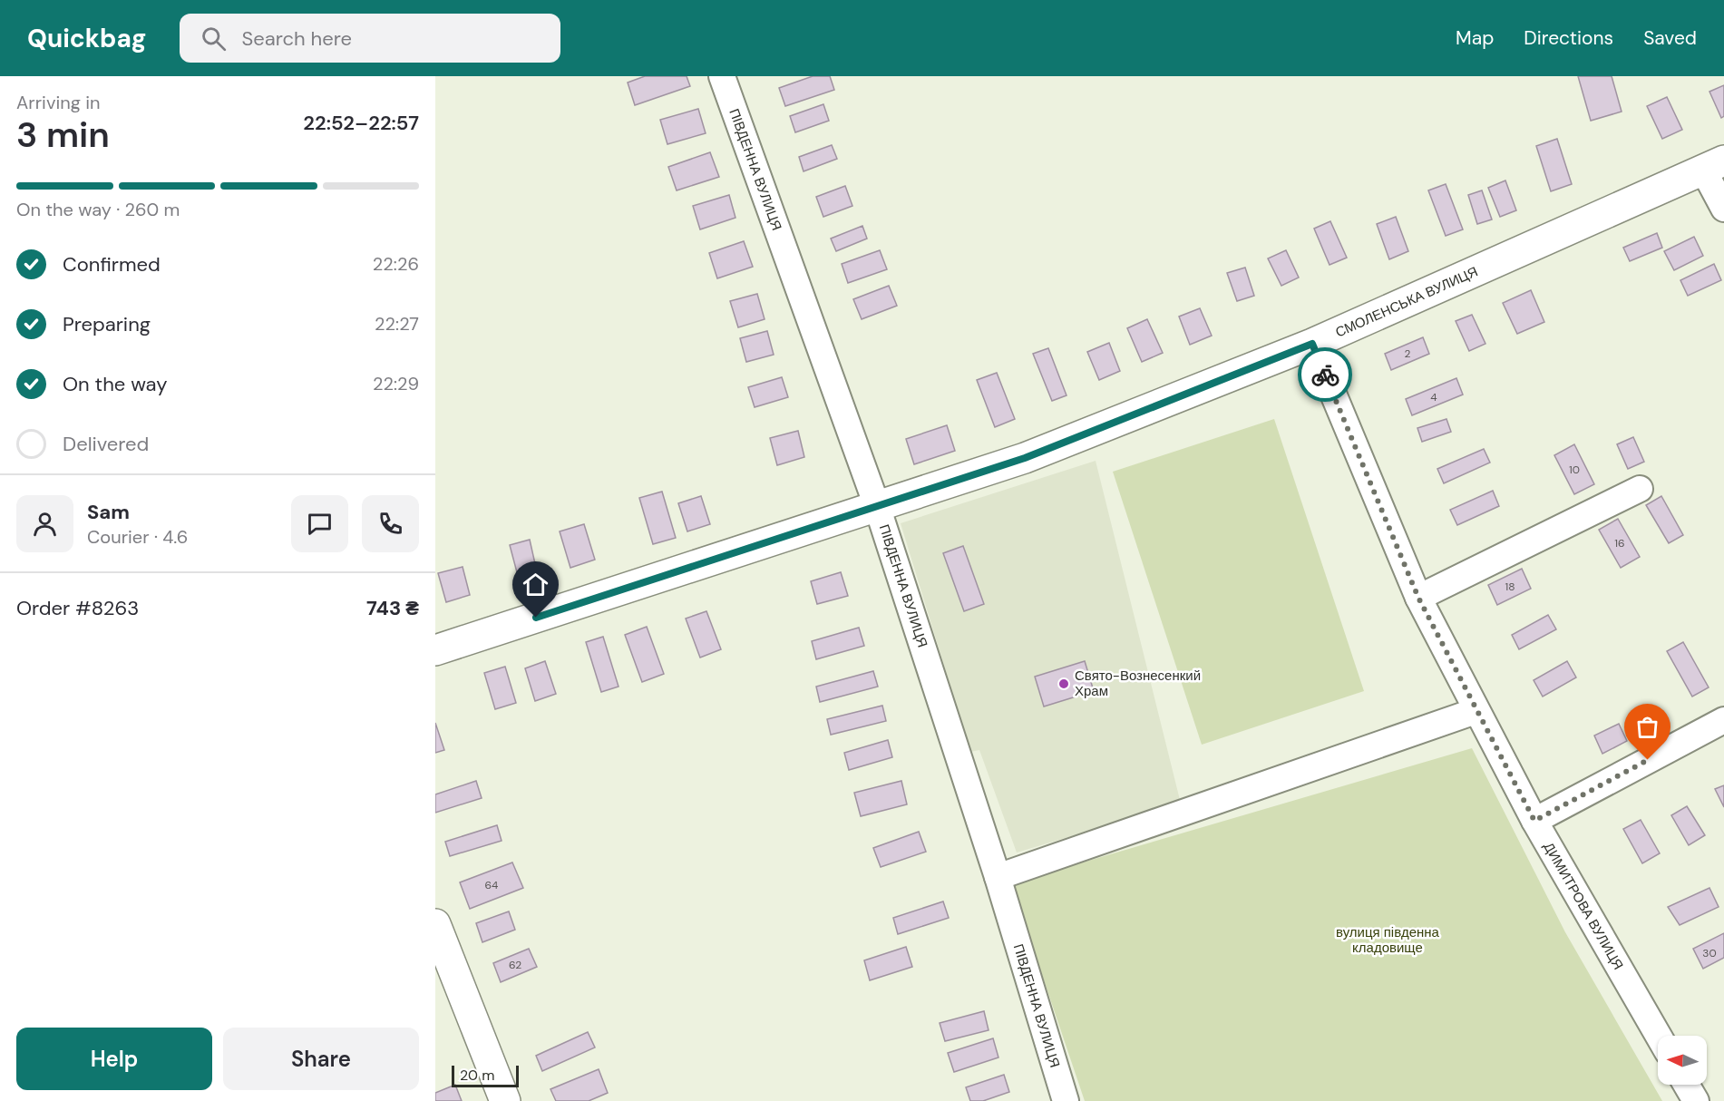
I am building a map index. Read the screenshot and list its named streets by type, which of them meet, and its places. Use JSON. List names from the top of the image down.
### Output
{
  "streets": {
    "street": ["ПІВДЕННА ВУЛИЦЯ", "СМОЛЕНСЬКА ВУЛИЦЯ", "ДИМИТРОВА ВУЛИЦЯ"]
  },
  "crossings": [
    ["ПІВДЕННА ВУЛИЦЯ", "СМОЛЕНСЬКА ВУЛИЦЯ"],
    ["СМОЛЕНСЬКА ВУЛИЦЯ", "ДИМИТРОВА ВУЛИЦЯ"]
  ],
  "parks": ["вулиця південна кладовище"],
  "places": ["Свято-Вознесенкий Храм"],
  "house_numbers": [
    "2",
    "4",
    "10",
    "16",
    "18",
    "64",
    "30",
    "62"
  ],
  "scale_bar": "20 m",
  "north": "left",
  "page": {
    "header": "Quickbag",
    "search": "Search here",
    "nav": ["Map", "Directions", "Saved"],
    "heading": ["3 min", "Arriving in", "22:52–22:57"],
    "panel": [
      "Sam",
      "Courier · 4.6",
      "Order #8263",
      "743 ₴"
    ],
    "bar": "On the way · 260 m",
    "list": [
      ["Confirmed", "22:26"],
      ["Preparing", "22:27"],
      ["On the way", "22:29"],
      "Delivered"
    ],
    "buttons": ["Help", "Share"],
    "scale": "20 m"
  }
}
